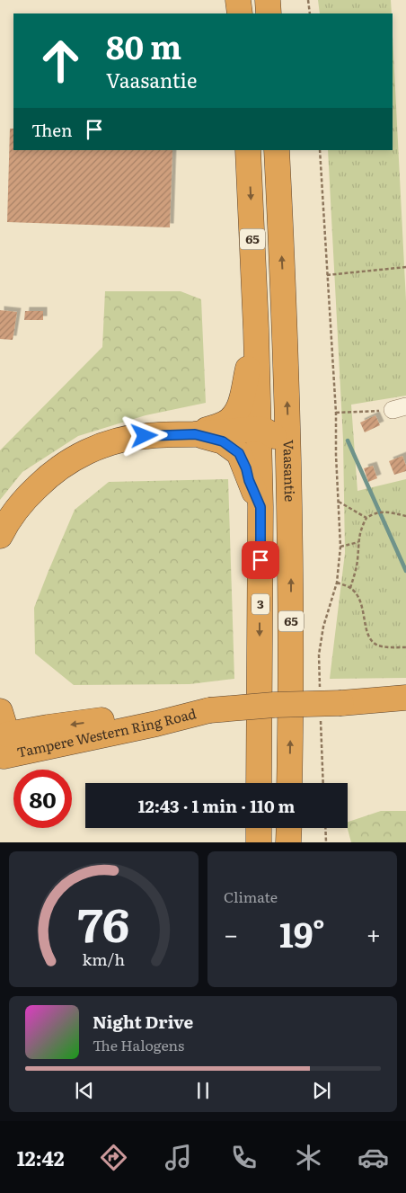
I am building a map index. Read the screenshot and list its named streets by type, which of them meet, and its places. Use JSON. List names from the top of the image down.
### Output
{
  "streets": {
    "highway": [
      "65",
      "Vaasantie",
      "3",
      "Tampere Western Ring Road"
    ]
  },
  "crossings": [
    ["65", "3"]
  ],
  "page": {
    "turn": ["80 m", "Vaasantie"],
    "then": "Then",
    "limit": "80",
    "trip": "12:43 · 1 min · 110 m",
    "tile": "Climate",
    "heat": ["−", "19°", "+"],
    "song": ["Night Drive", "The Halogens"],
    "tabs": "12:42",
    "gauge": ["76", "km/h"]
  }
}
